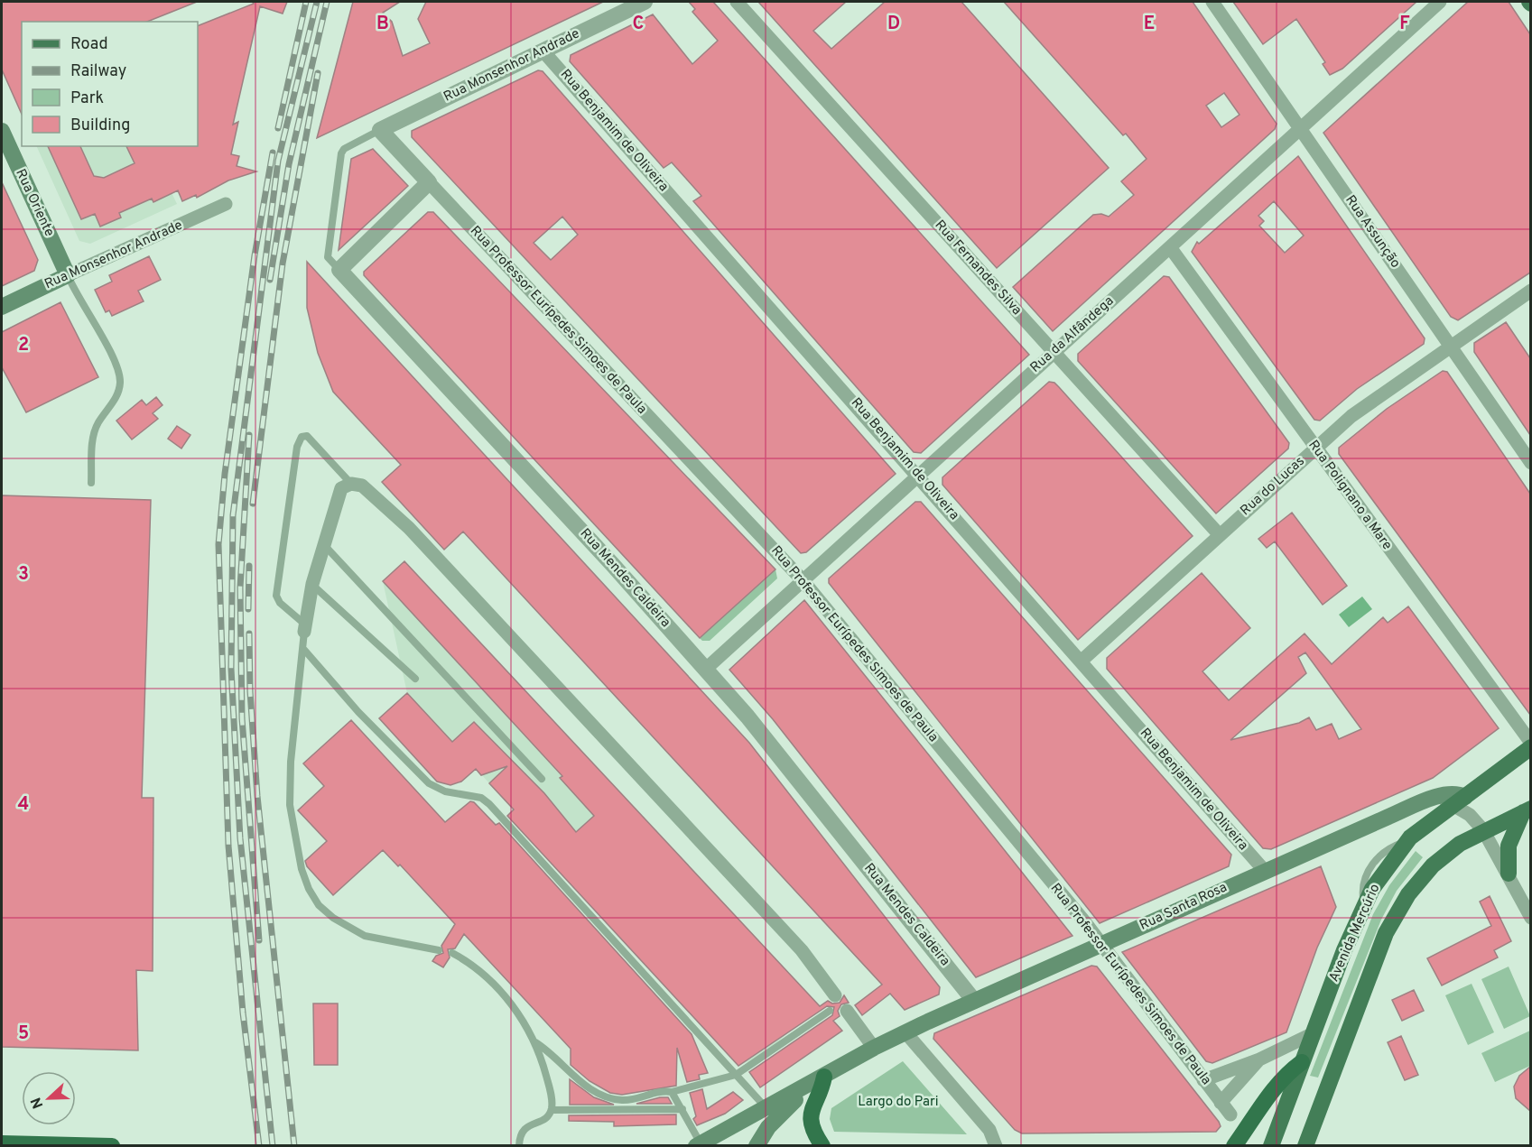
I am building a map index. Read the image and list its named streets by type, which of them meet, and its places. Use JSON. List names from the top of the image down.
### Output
{
  "streets": {
    "main road": [
      "Rua Monsenhor Andrade",
      "Rua Oriente",
      "Rua Santa Rosa",
      "Avenida Mercúrio"
    ],
    "street": [
      "Rua Benjamim de Oliveira",
      "Rua Assunção",
      "Rua Fernandes Silva",
      "Rua Professor Eurípedes Simoes de Paula",
      "Rua da Alfândega",
      "Rua do Lucas",
      "Rua Polignano a Mare",
      "Rua Mendes Caldeira"
    ]
  },
  "crossings": [
    ["Rua Monsenhor Andrade", "Rua Benjamim de Oliveira"],
    ["Rua Monsenhor Andrade", "Rua Oriente"],
    ["Rua Monsenhor Andrade", "Rua Professor Eurípedes Simoes de Paula"],
    ["Rua Monsenhor Andrade", "Rua Mendes Caldeira"],
    ["Rua Benjamim de Oliveira", "Rua da Alfândega"],
    ["Rua Benjamim de Oliveira", "Rua do Lucas"],
    ["Rua Benjamim de Oliveira", "Rua Santa Rosa"],
    ["Rua Assunção", "Rua da Alfândega"],
    ["Rua Assunção", "Rua do Lucas"],
    ["Rua Fernandes Silva", "Rua da Alfândega"],
    ["Rua Fernandes Silva", "Rua do Lucas"],
    ["Rua Professor Eurípedes Simoes de Paula", "Rua da Alfândega"],
    ["Rua Professor Eurípedes Simoes de Paula", "Rua Mendes Caldeira"],
    ["Rua Professor Eurípedes Simoes de Paula", "Rua Santa Rosa"],
    ["Rua da Alfândega", "Rua Polignano a Mare"],
    ["Rua da Alfândega", "Rua Mendes Caldeira"],
    ["Rua do Lucas", "Rua Polignano a Mare"],
    ["Rua Mendes Caldeira", "Rua Santa Rosa"],
    ["Rua Santa Rosa", "Avenida Mercúrio"]
  ],
  "parks": ["Largo do Pari"],
  "legend": [
    "Road",
    "Railway",
    "Park",
    "Building"
  ],
  "north": "left",
  "grid": {
    "columns": [
      "B",
      "C",
      "D",
      "E",
      "F"
    ],
    "rows": [
      "2",
      "3",
      "4",
      "5"
    ]
  }
}
